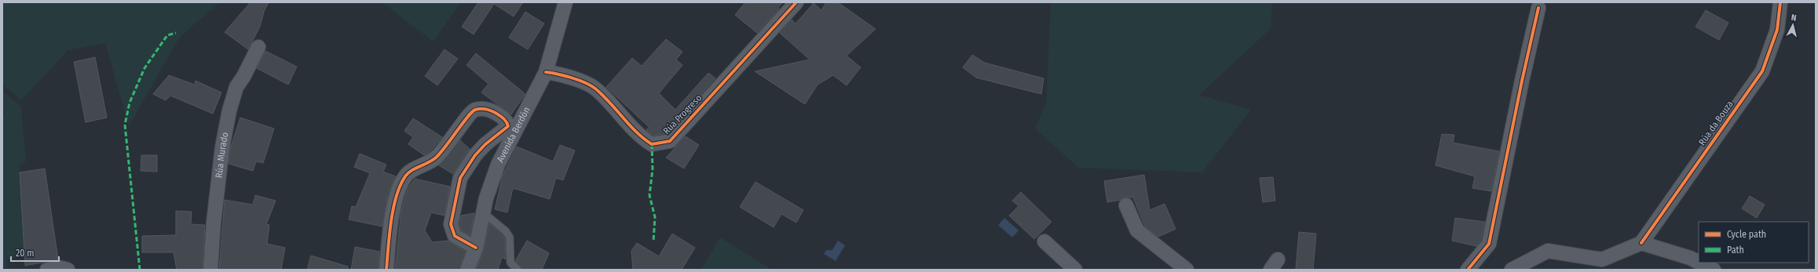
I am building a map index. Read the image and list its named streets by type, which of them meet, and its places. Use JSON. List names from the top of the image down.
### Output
{
  "streets": {
    "street": [
      "Rúa Progreso",
      "Rúa da Bouza",
      "Avenida Berdón",
      "Rúa Murado"
    ]
  },
  "crossings": [
    ["Rúa Progreso", "Avenida Berdón"]
  ],
  "legend": ["Cycle path", "Path"],
  "scale_bar": "20 m",
  "north": "top"
}
